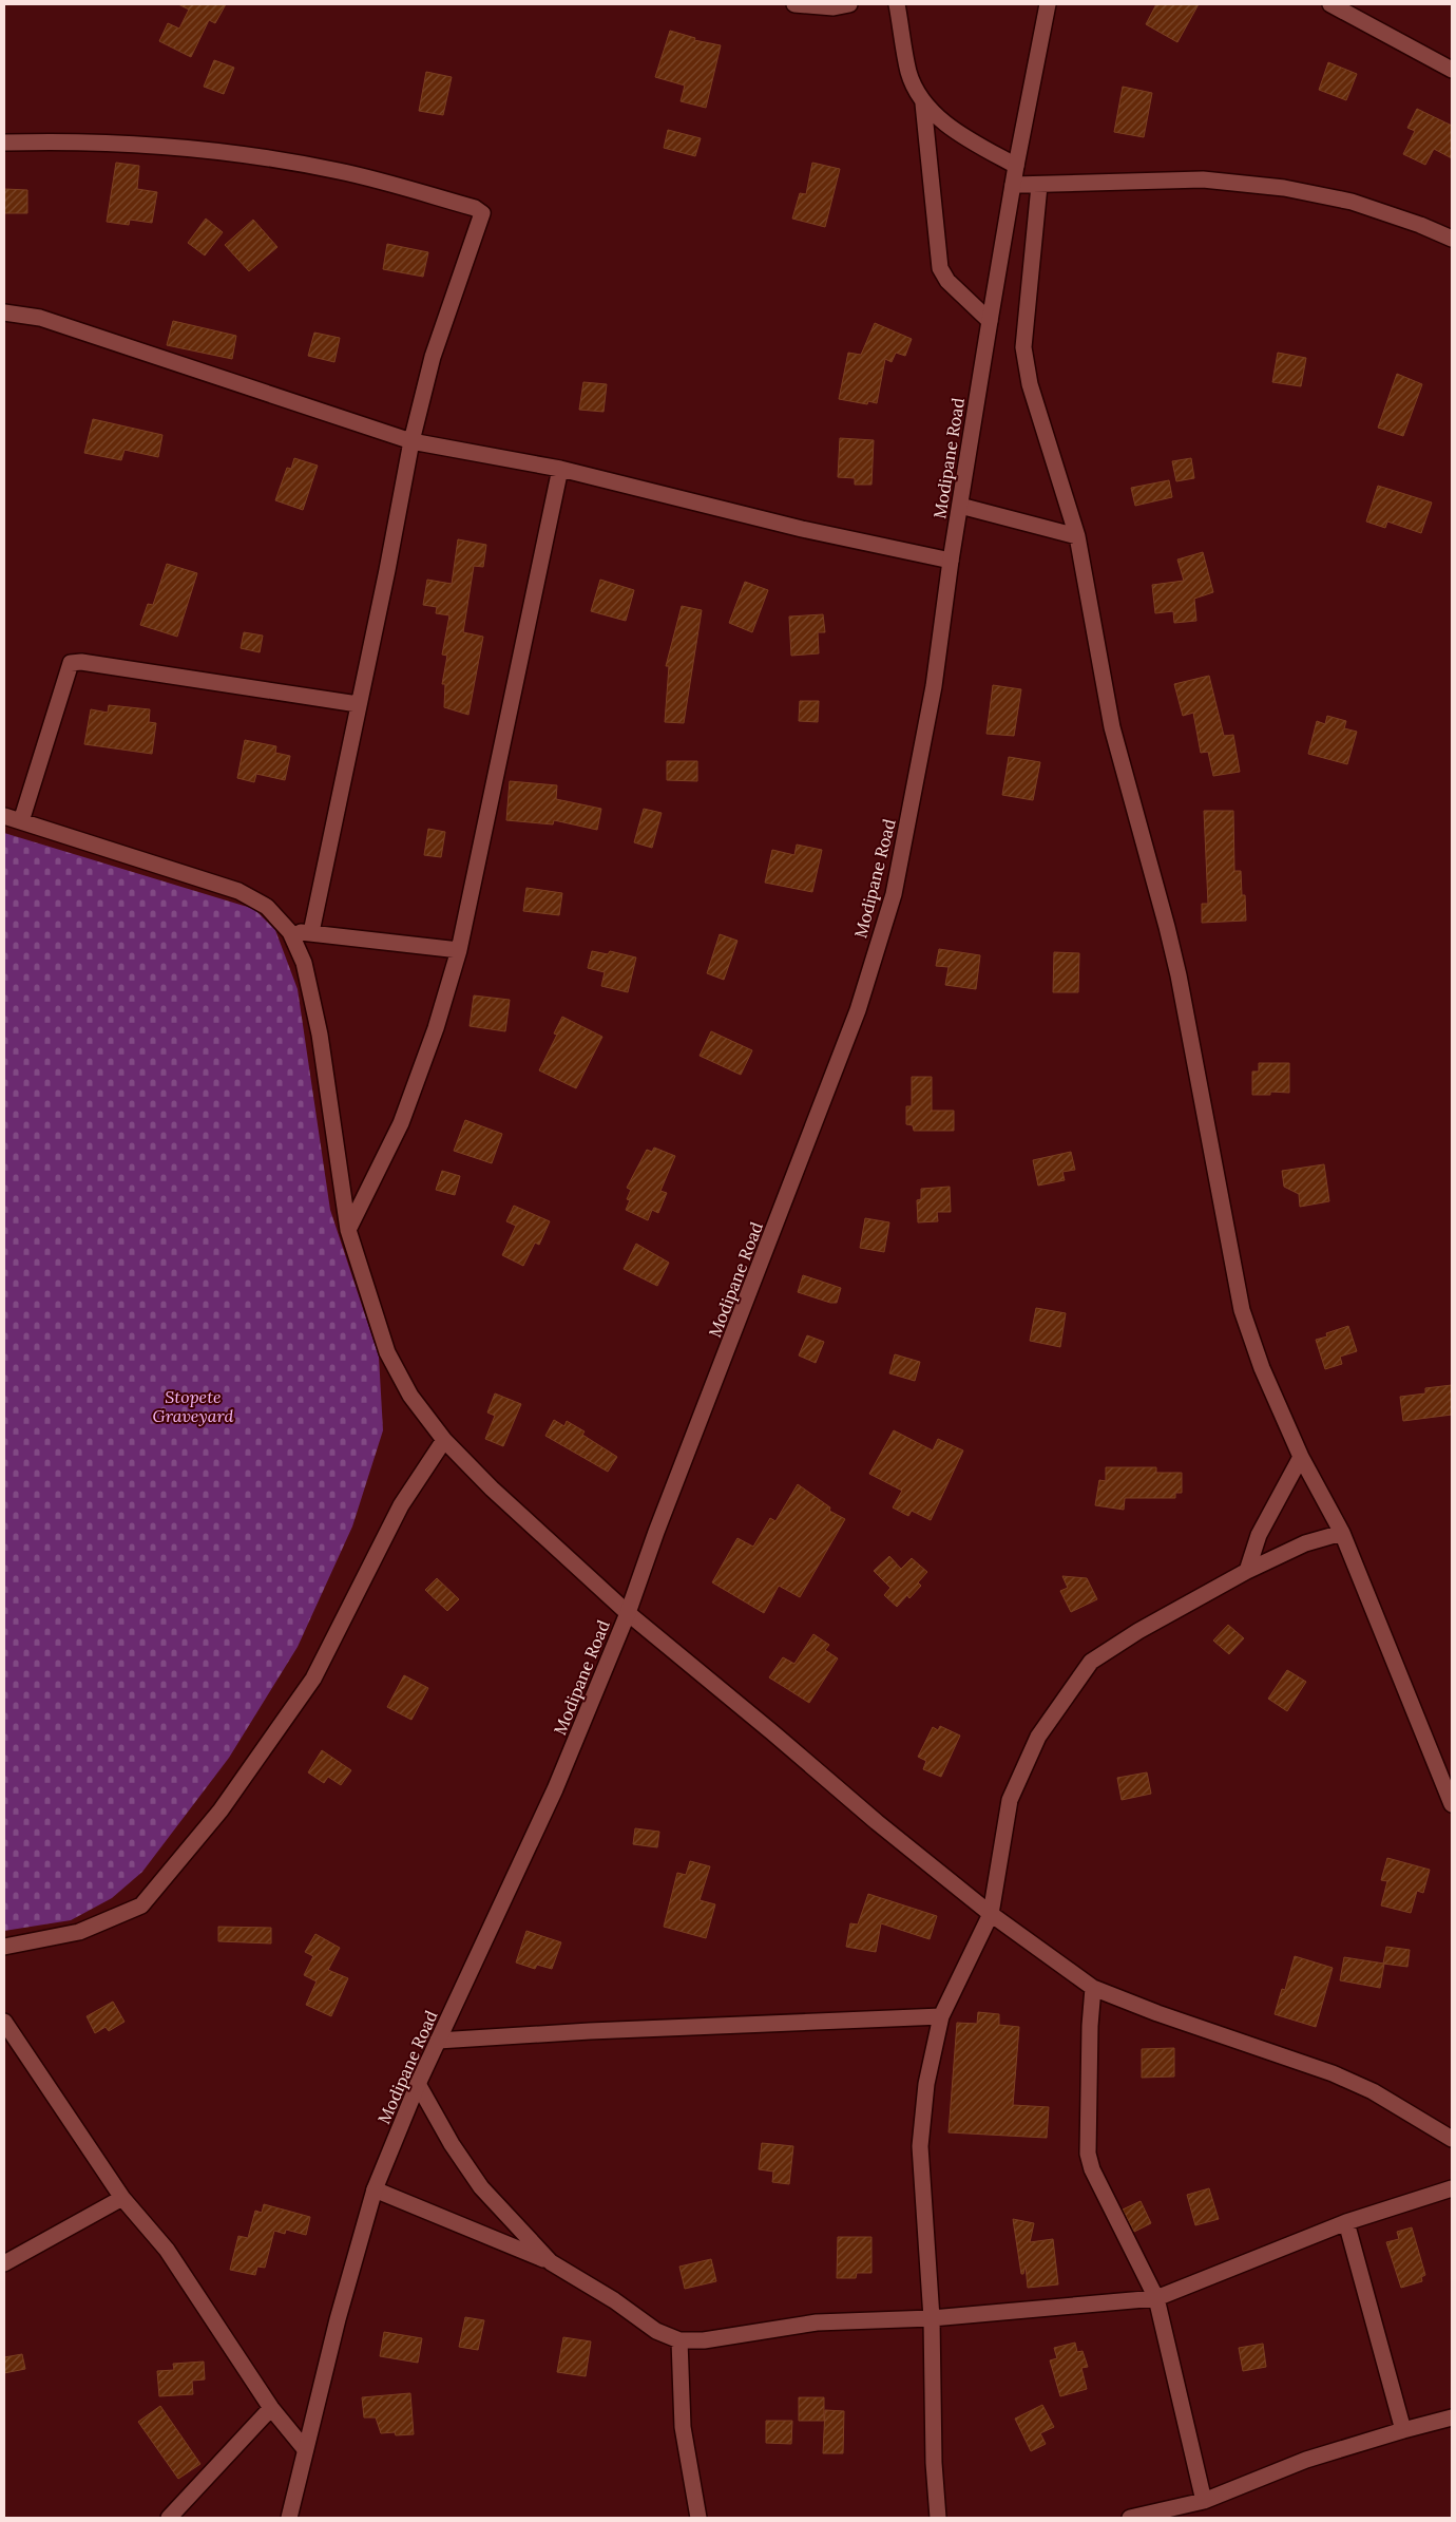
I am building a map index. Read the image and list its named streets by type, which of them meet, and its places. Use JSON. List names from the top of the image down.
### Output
{
  "streets": {
    "street": ["Modipane Road"]
  },
  "parks": ["Stopete Graveyard"]
}
